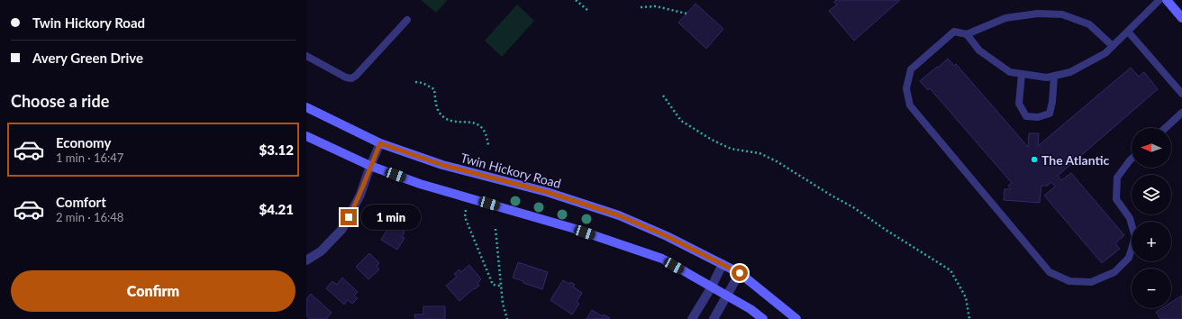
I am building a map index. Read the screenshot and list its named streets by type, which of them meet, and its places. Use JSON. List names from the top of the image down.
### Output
{
  "streets": {
    "main road": ["Twin Hickory Road"]
  },
  "places": ["The Atlantic"],
  "north": "left",
  "page": {
    "banner": ["Twin Hickory Road", "Avery Green Drive"],
    "heading": "Choose a ride",
    "list": [
      {
        "name": "Economy",
        "note": "1 min · 16:47",
        "value": "$3.12"
      },
      {
        "name": "Comfort",
        "note": "2 min · 16:48",
        "value": "$4.21"
      }
    ],
    "map_buttons": ["+", "−"],
    "bubble": "1 min",
    "buttons": "Confirm"
  }
}
